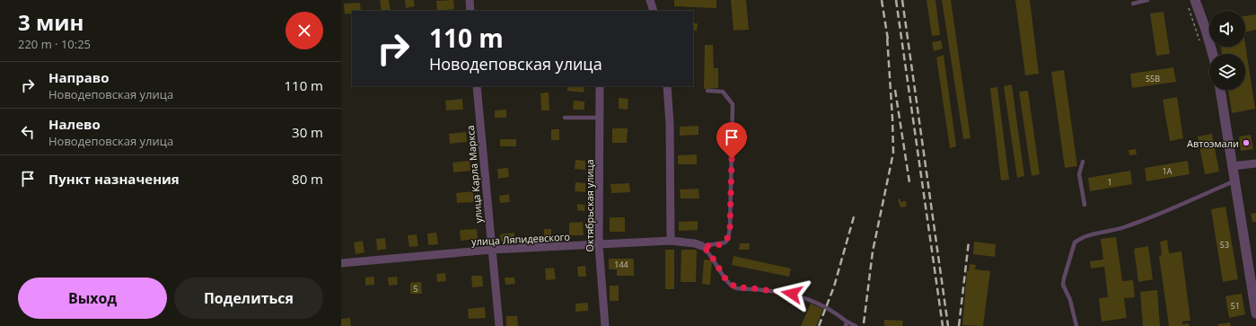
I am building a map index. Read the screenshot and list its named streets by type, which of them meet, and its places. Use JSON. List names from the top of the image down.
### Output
{
  "streets": {
    "street": ["улица Карла Маркса", "Октябрьская улица", "улица Ляпидевского"]
  },
  "crossings": [
    ["улица Карла Маркса", "улица Ляпидевского"],
    ["Октябрьская улица", "улица Ляпидевского"]
  ],
  "places": ["Автоэмали"],
  "house_numbers": [
    "55В",
    "1А",
    "1",
    "53",
    "144",
    "5",
    "51"
  ],
  "page": {
    "heading": ["3 мин", "220 m · 10:25"],
    "turn": ["110 m", "Новодеповская улица"],
    "list": [
      {
        "name": "Направо",
        "note": "Новодеповская улица",
        "value": "110 m"
      },
      {
        "name": "Налево",
        "note": "Новодеповская улица",
        "value": "30 m"
      },
      {
        "name": "Пункт назначения",
        "value": "80 m"
      }
    ],
    "buttons": ["Выход", "Поделиться"]
  }
}
